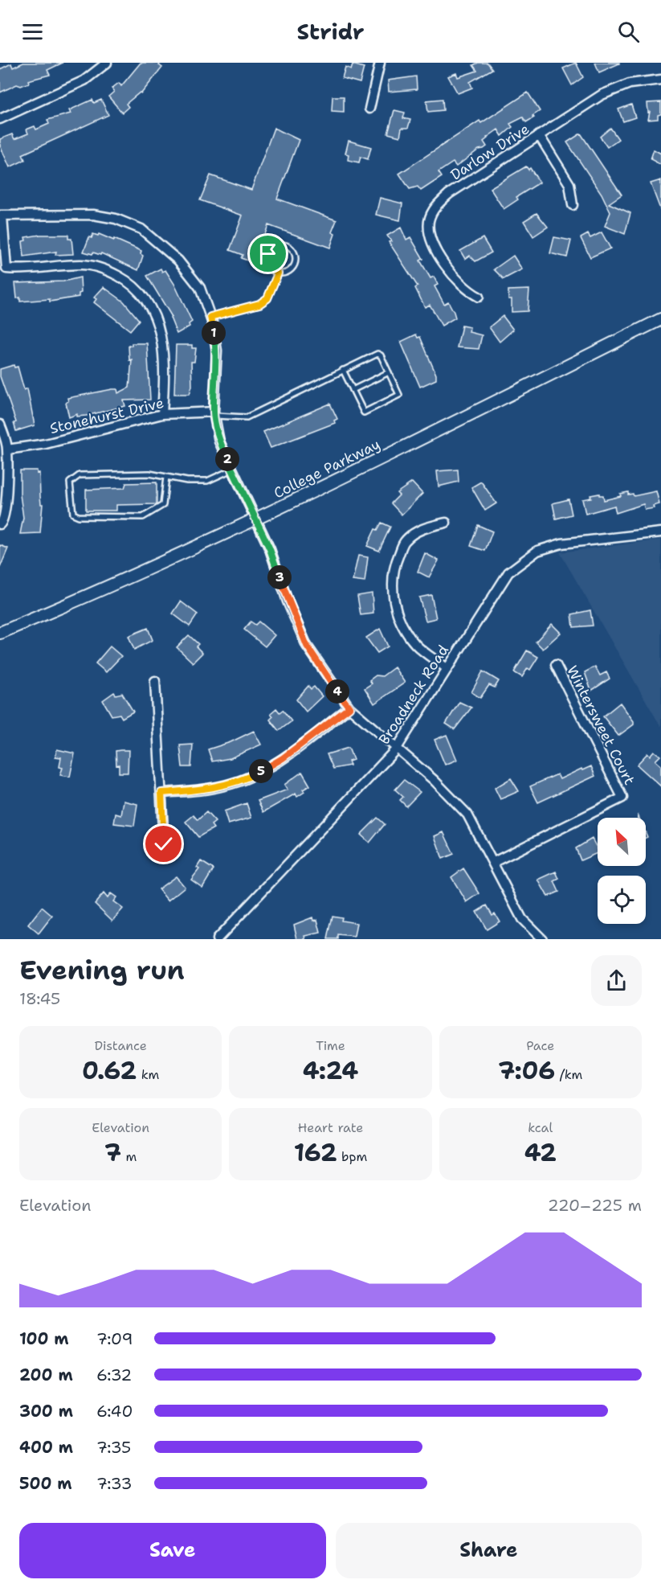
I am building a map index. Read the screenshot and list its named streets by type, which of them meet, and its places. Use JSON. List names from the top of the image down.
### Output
{
  "streets": {
    "main road": ["College Parkway"],
    "street": [
      "Darlow Drive",
      "Stonehurst Drive",
      "Broadneck Road",
      "Wintersweet Court"
    ]
  },
  "north": "top left",
  "page": {
    "header": "Stridr",
    "pins": [
      "1",
      "2",
      "3",
      "4",
      "5"
    ],
    "heading": ["Evening run", "18:45"],
    "stats": [
      ["Distance", "0.62 km"],
      ["Time", "4:24"],
      ["Pace", "7:06 /km"],
      ["Elevation", "7 m"],
      ["Heart rate", "162 bpm"],
      ["kcal", "42"]
    ],
    "chart": ["Elevation", "220–225 m"],
    "list": [
      {
        "name": "100 m",
        "note": "7:09"
      },
      {
        "name": "200 m",
        "note": "6:32"
      },
      {
        "name": "300 m",
        "note": "6:40"
      },
      {
        "name": "400 m",
        "note": "7:35"
      },
      {
        "name": "500 m",
        "note": "7:33"
      }
    ],
    "buttons": ["Save", "Share"]
  }
}
